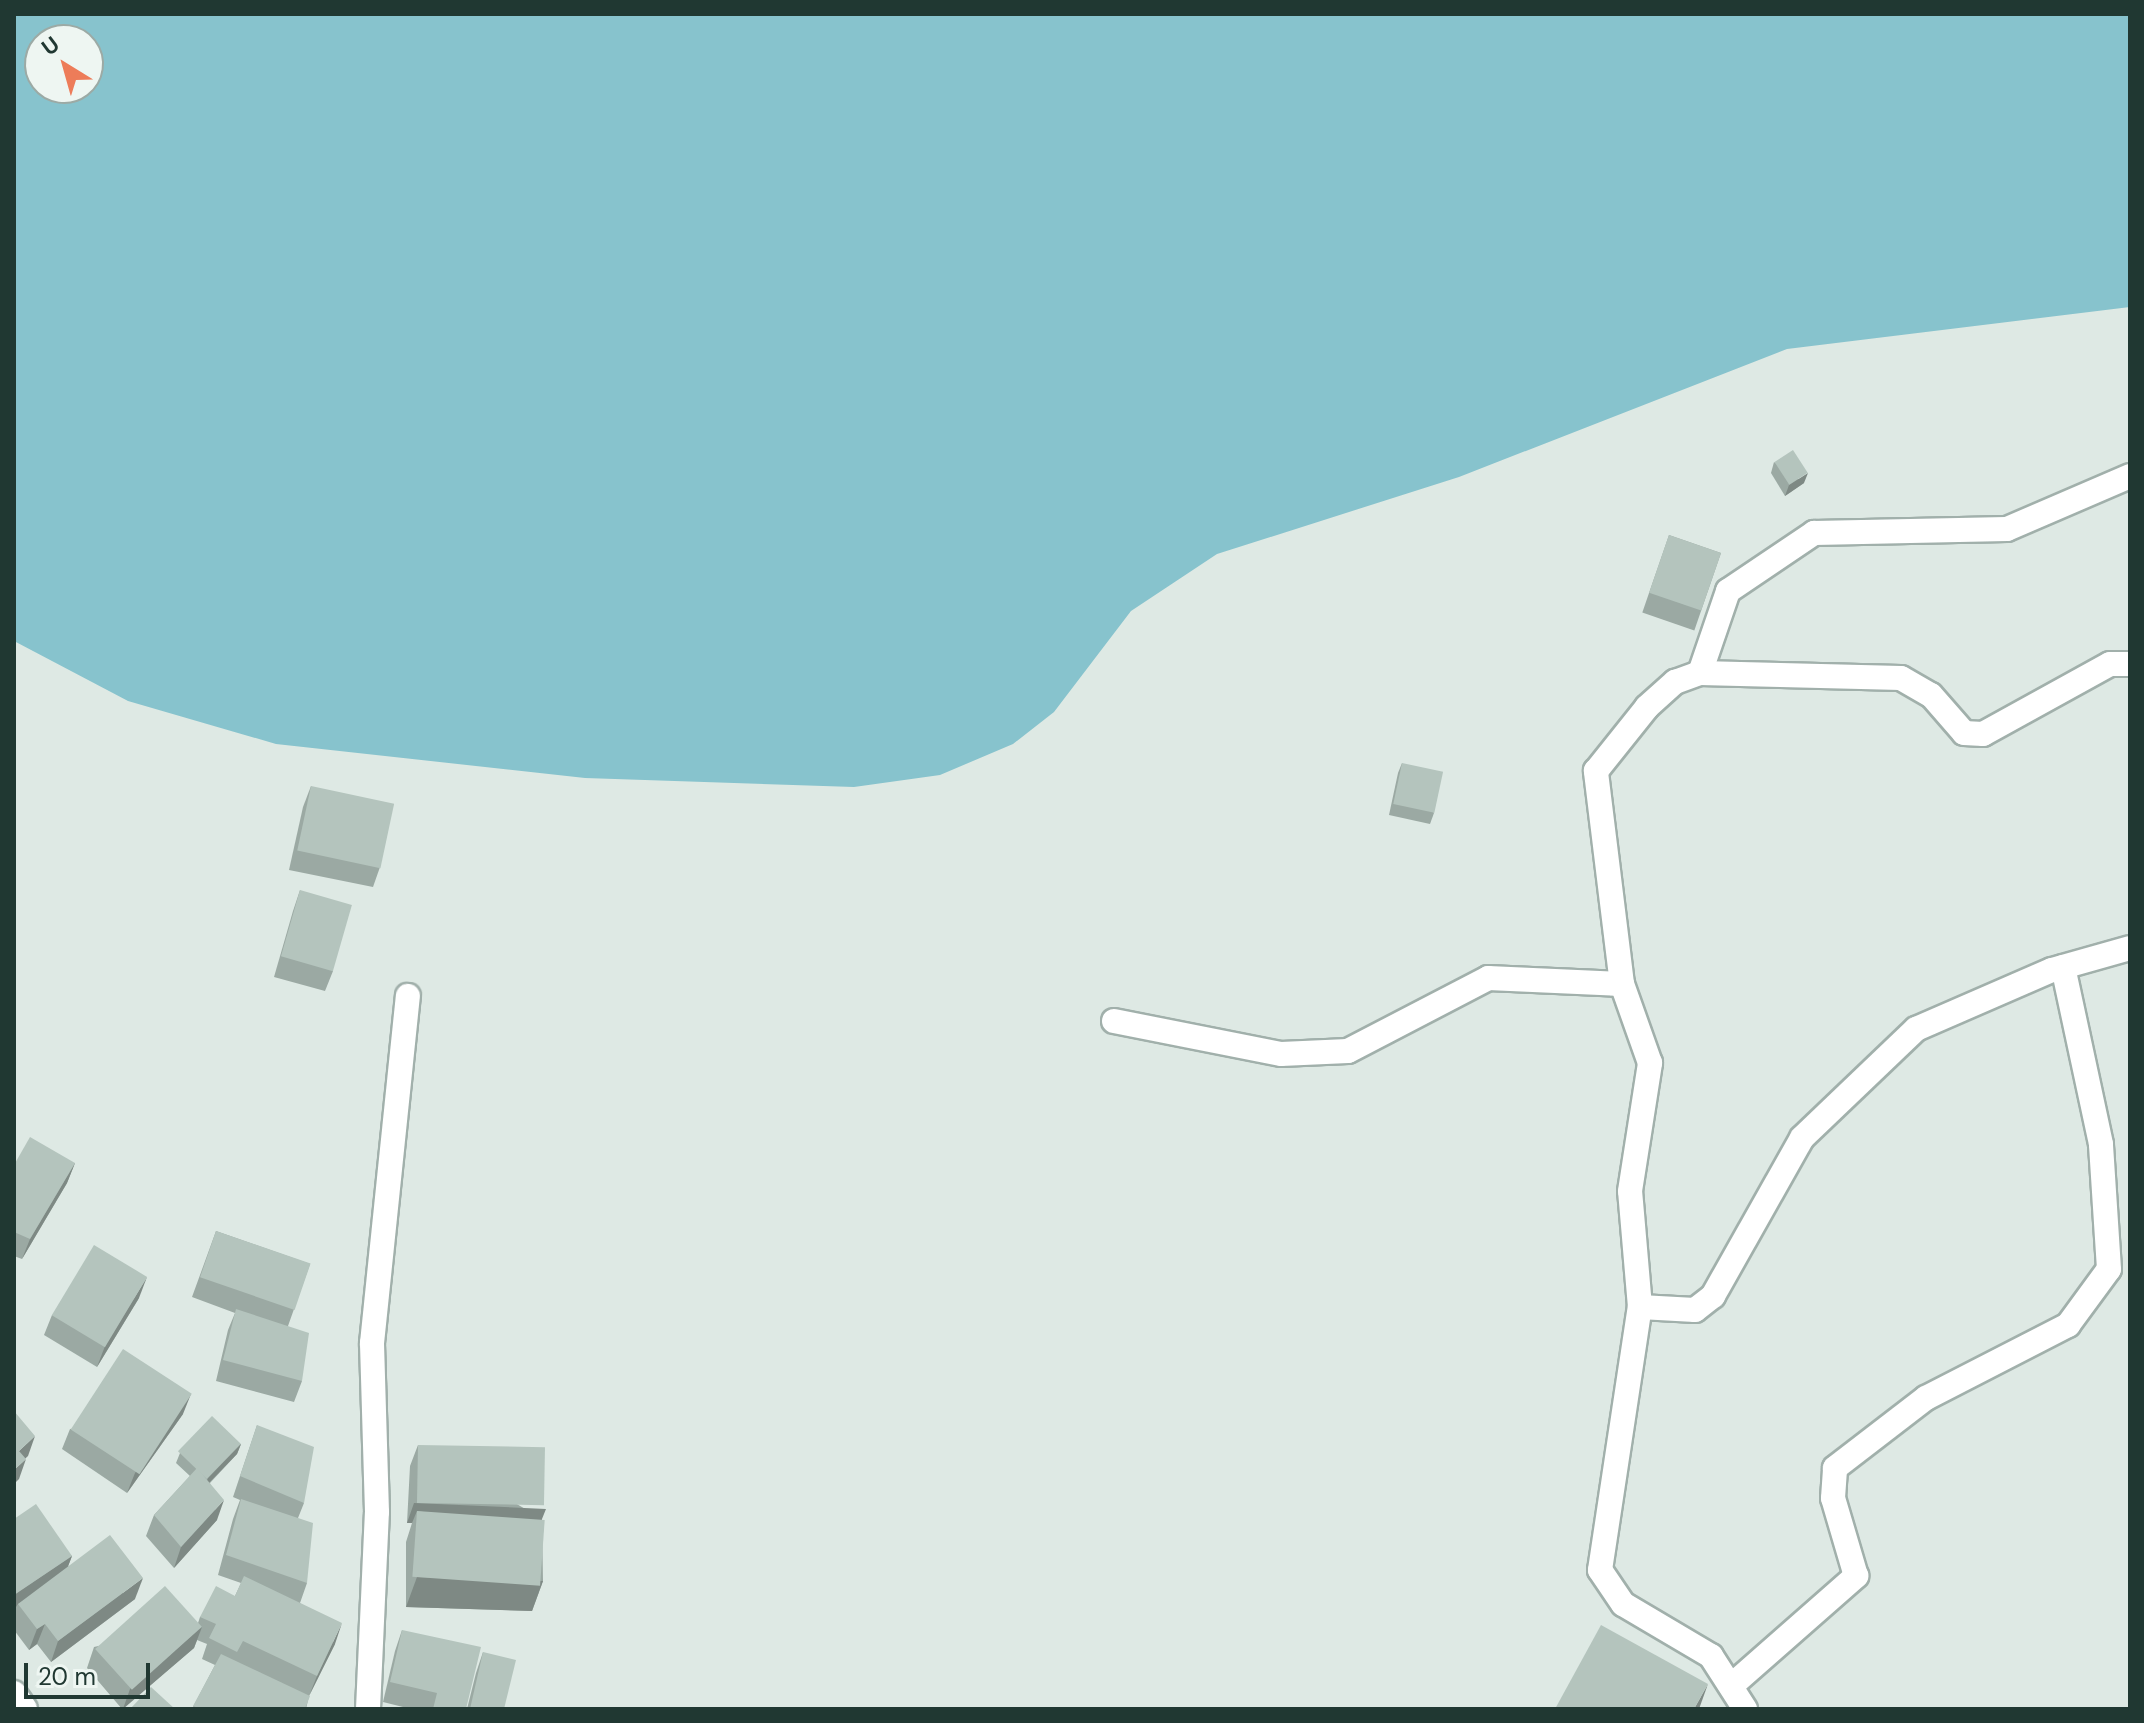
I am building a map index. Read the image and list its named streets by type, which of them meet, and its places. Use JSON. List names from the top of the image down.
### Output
{
  "scale_bar": "20 m",
  "north": "top left"
}
